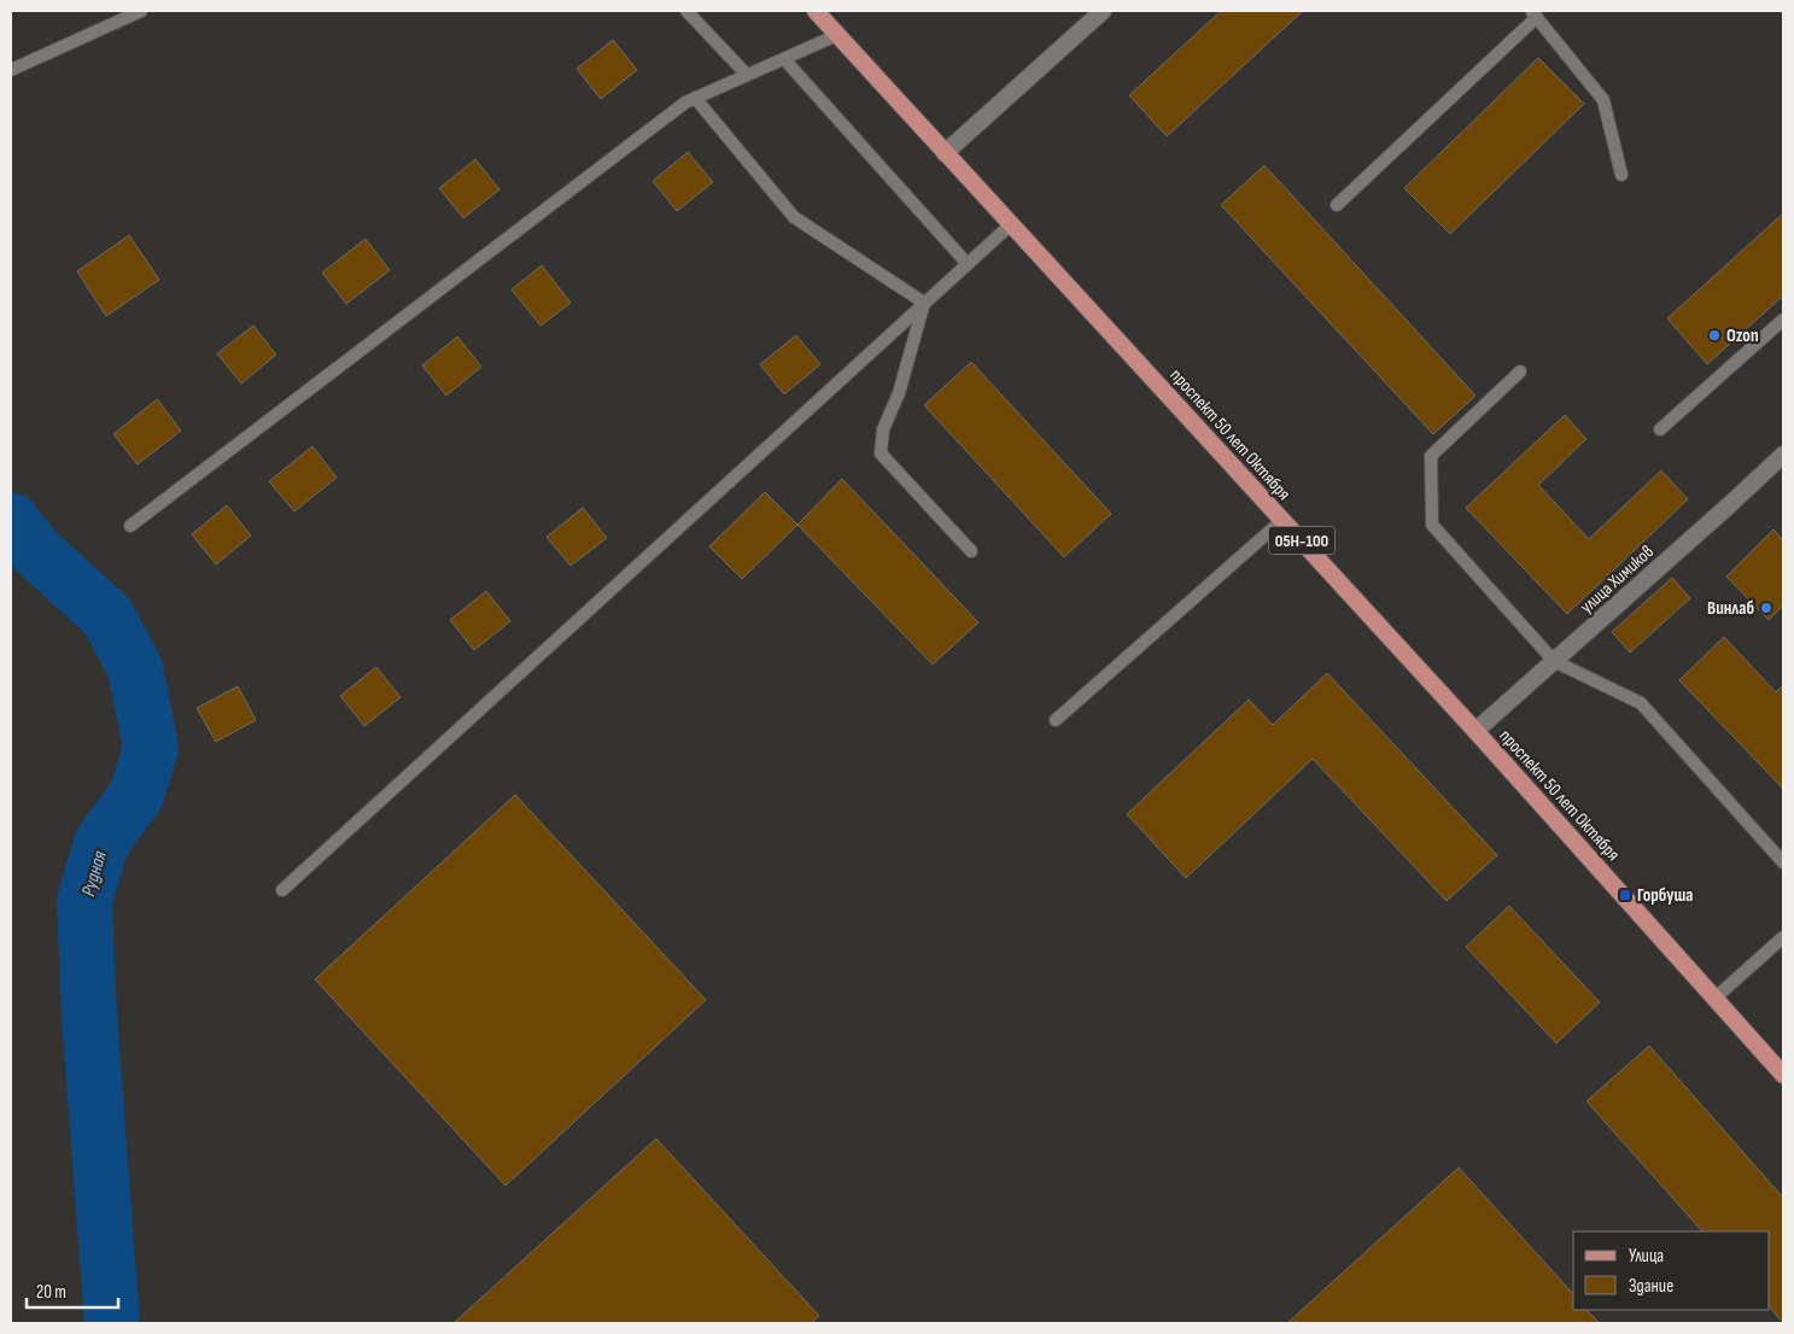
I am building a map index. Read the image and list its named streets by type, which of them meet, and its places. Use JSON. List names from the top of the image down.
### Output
{
  "streets": {
    "main road": ["проспект 50 лет Октября", "05Н-100"],
    "street": ["улица Химиков"]
  },
  "crossings": [
    ["проспект 50 лет Октября", "улица Химиков"]
  ],
  "water": ["Рудная"],
  "places": {
    "other": ["Ozon", "Винлаб"],
    "transit": ["Горбуша"]
  },
  "legend": ["Улица", "Здание"],
  "scale_bar": "20 m"
}
